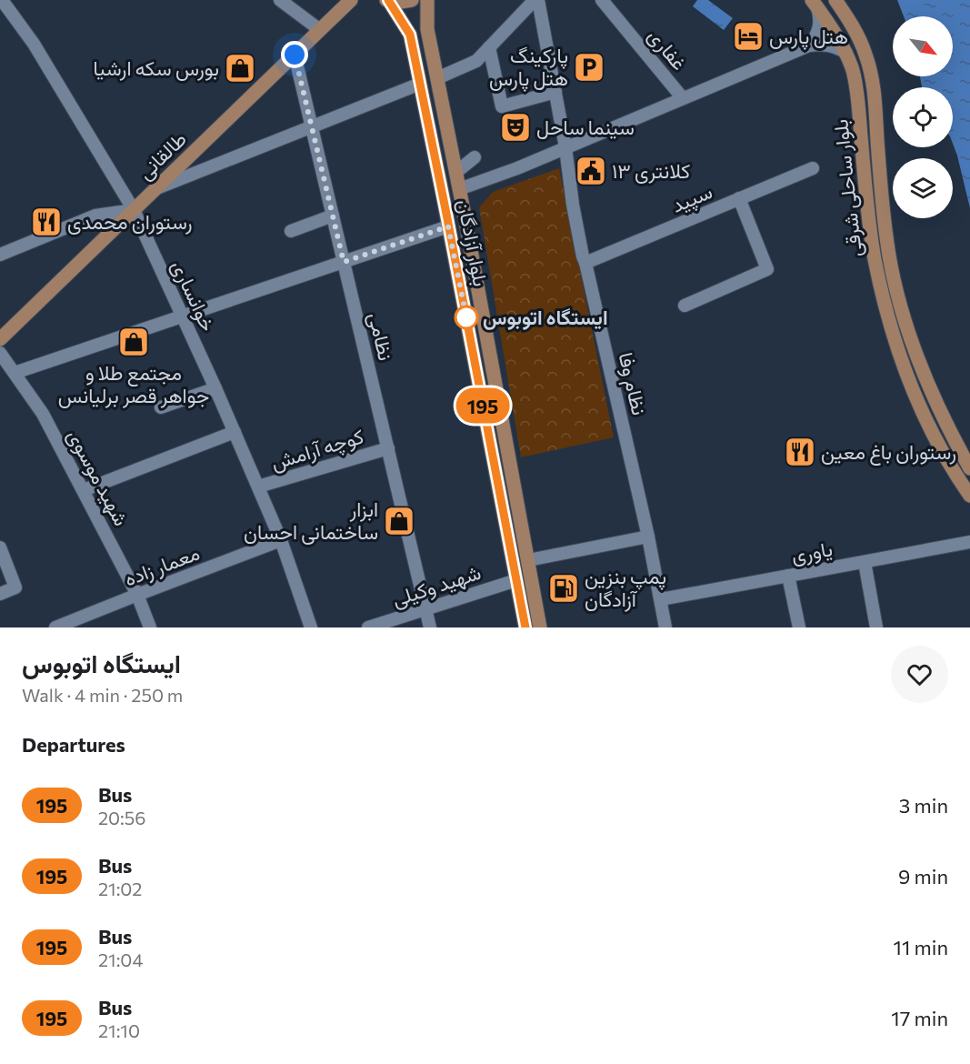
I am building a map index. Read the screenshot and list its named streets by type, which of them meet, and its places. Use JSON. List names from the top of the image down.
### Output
{
  "streets": {
    "main road": ["طالقانی", "بلوار ساحلی شرقی", "بلوار آزادگان"],
    "street": [
      "غفاری",
      "سپید",
      "خوانساری",
      "نظامی",
      "نظام وفا",
      "کوچه آرامش",
      "شهید موسوی",
      "یاوری",
      "معمار زاده",
      "شهید وکیلی"
    ]
  },
  "crossings": [
    ["طالقانی", "خوانساری"],
    ["طالقانی", "نظامی"],
    ["سپید", "نظام وفا"],
    ["بلوار آزادگان", "شهید وکیلی"],
    ["خوانساری", "کوچه آرامش"],
    ["خوانساری", "معمار زاده"],
    ["نظامی", "کوچه آرامش"],
    ["نظامی", "شهید وکیلی"],
    ["نظام وفا", "یاوری"],
    ["شهید موسوی", "معمار زاده"]
  ],
  "places": {
    "hotel": ["هتل پارس"],
    "parking": ["پارکینگ هتل پارس"],
    "shop": ["بورس سکه ارشیا", "مجتمع طلا و جواهر قصر برليانس", "ابزار ساختمانی احسان"],
    "theatre": ["سینما ساحل"],
    "public building": ["کلانتری ۱۳"],
    "restaurant": ["رستوران محمدی", "رستوران باغ معین"],
    "other": ["ایستگاه اتوبوس"],
    "fuel station": ["پمپ بنزین آزادگان"]
  },
  "lines": ["bus line 195"],
  "north": "bottom right",
  "page": {
    "on_map": "195",
    "heading": [
      ["ایستگاه اتوبوس", "Walk · 4 min · 250 m"],
      "Departures"
    ],
    "list": [
      {
        "mark": "195",
        "name": "Bus",
        "note": "20:56",
        "value": "3 min"
      },
      {
        "mark": "195",
        "name": "Bus",
        "note": "21:02",
        "value": "9 min"
      },
      {
        "mark": "195",
        "name": "Bus",
        "note": "21:04",
        "value": "11 min"
      },
      {
        "mark": "195",
        "name": "Bus",
        "note": "21:10",
        "value": "17 min"
      }
    ]
  }
}
